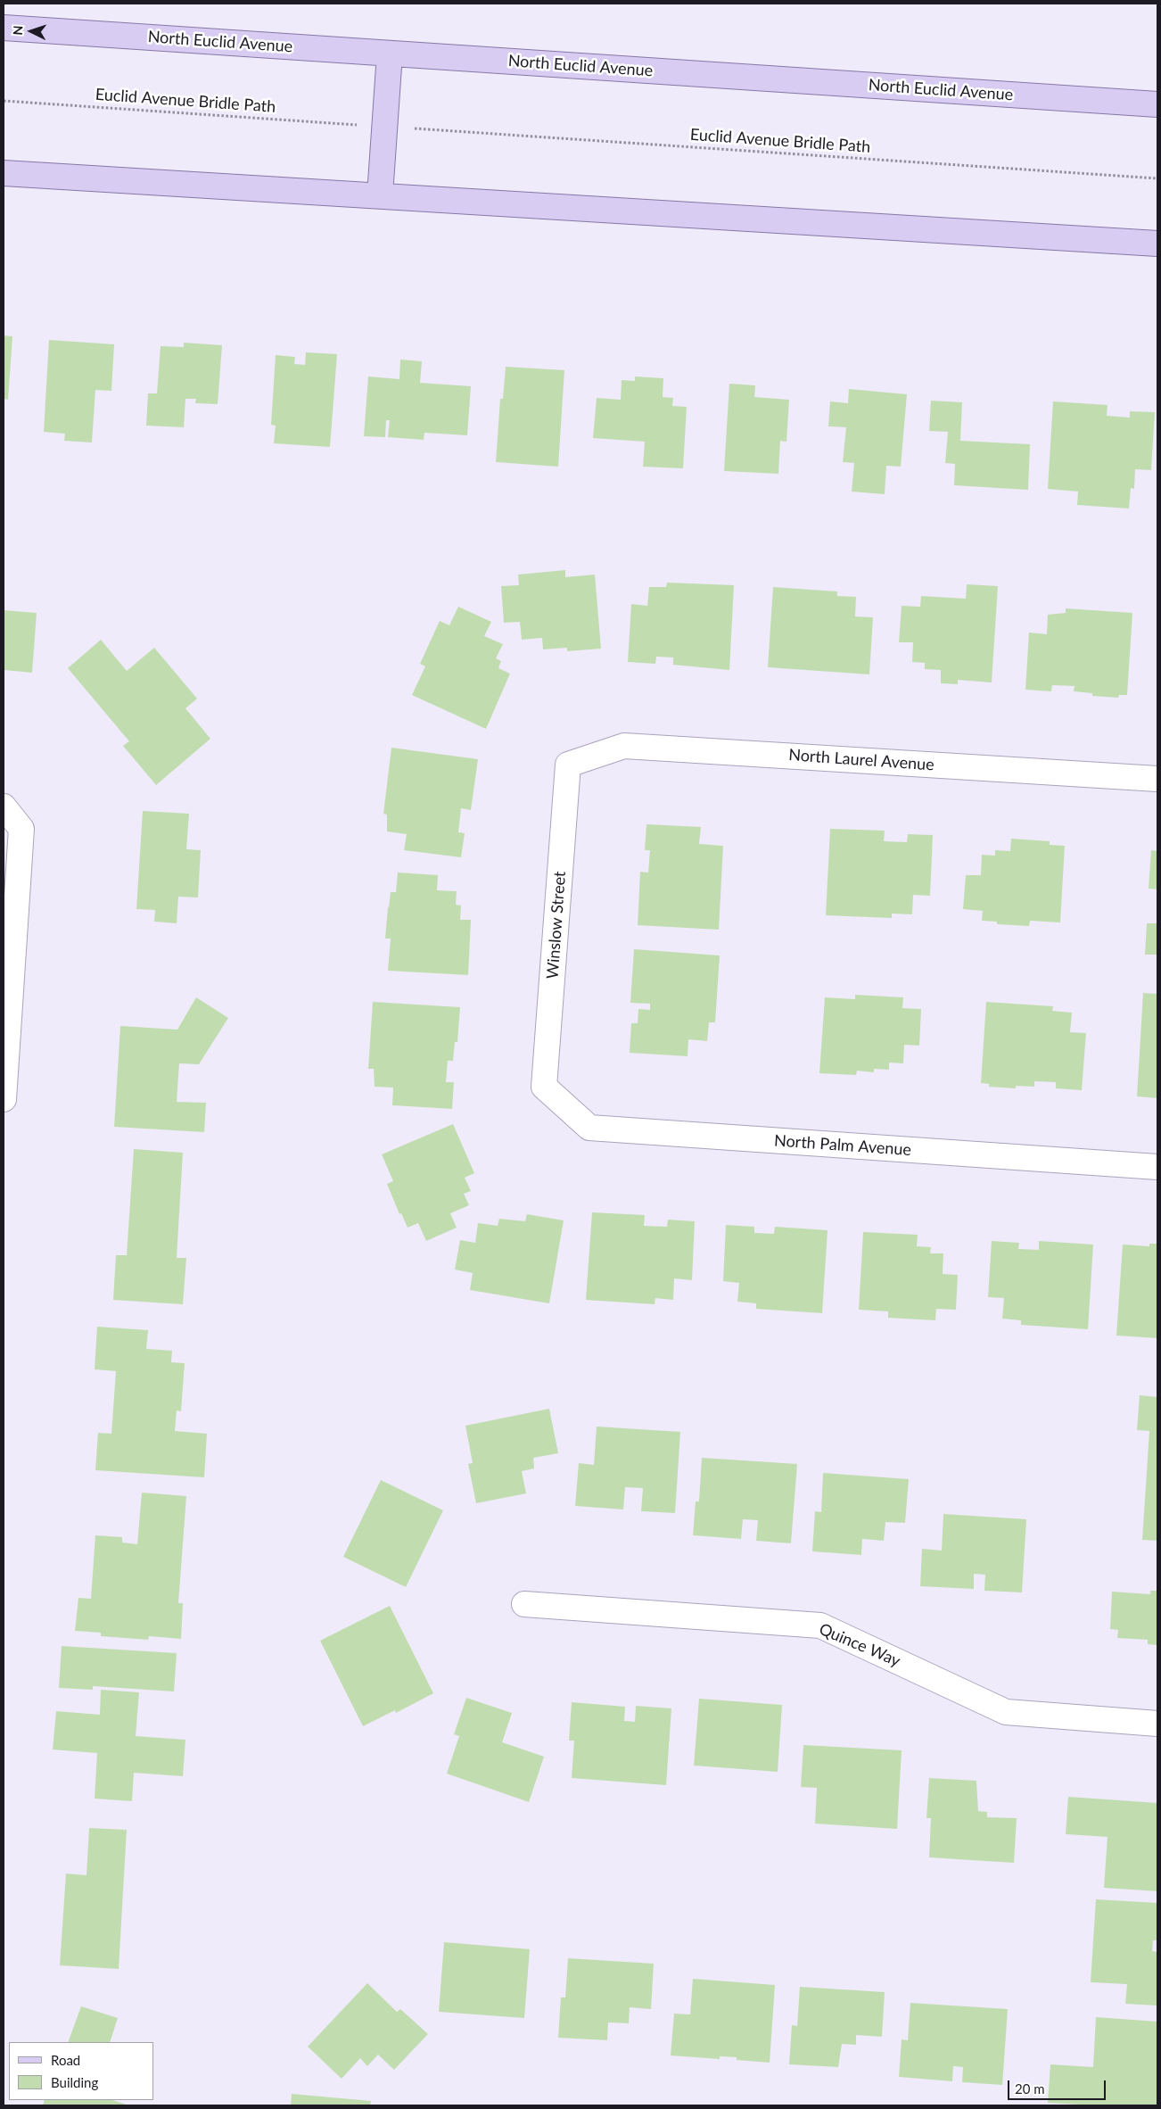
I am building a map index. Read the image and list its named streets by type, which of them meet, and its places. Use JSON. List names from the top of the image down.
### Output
{
  "streets": {
    "main road": ["North Euclid Avenue"],
    "street": [
      "North Laurel Avenue",
      "Winslow Street",
      "North Palm Avenue",
      "Quince Way"
    ],
    "path": ["Euclid Avenue Bridle Path"]
  },
  "crossings": [
    ["North Laurel Avenue", "Winslow Street"],
    ["Winslow Street", "North Palm Avenue"]
  ],
  "legend": ["Road", "Building"],
  "scale_bar": "20 m",
  "north": "left"
}
